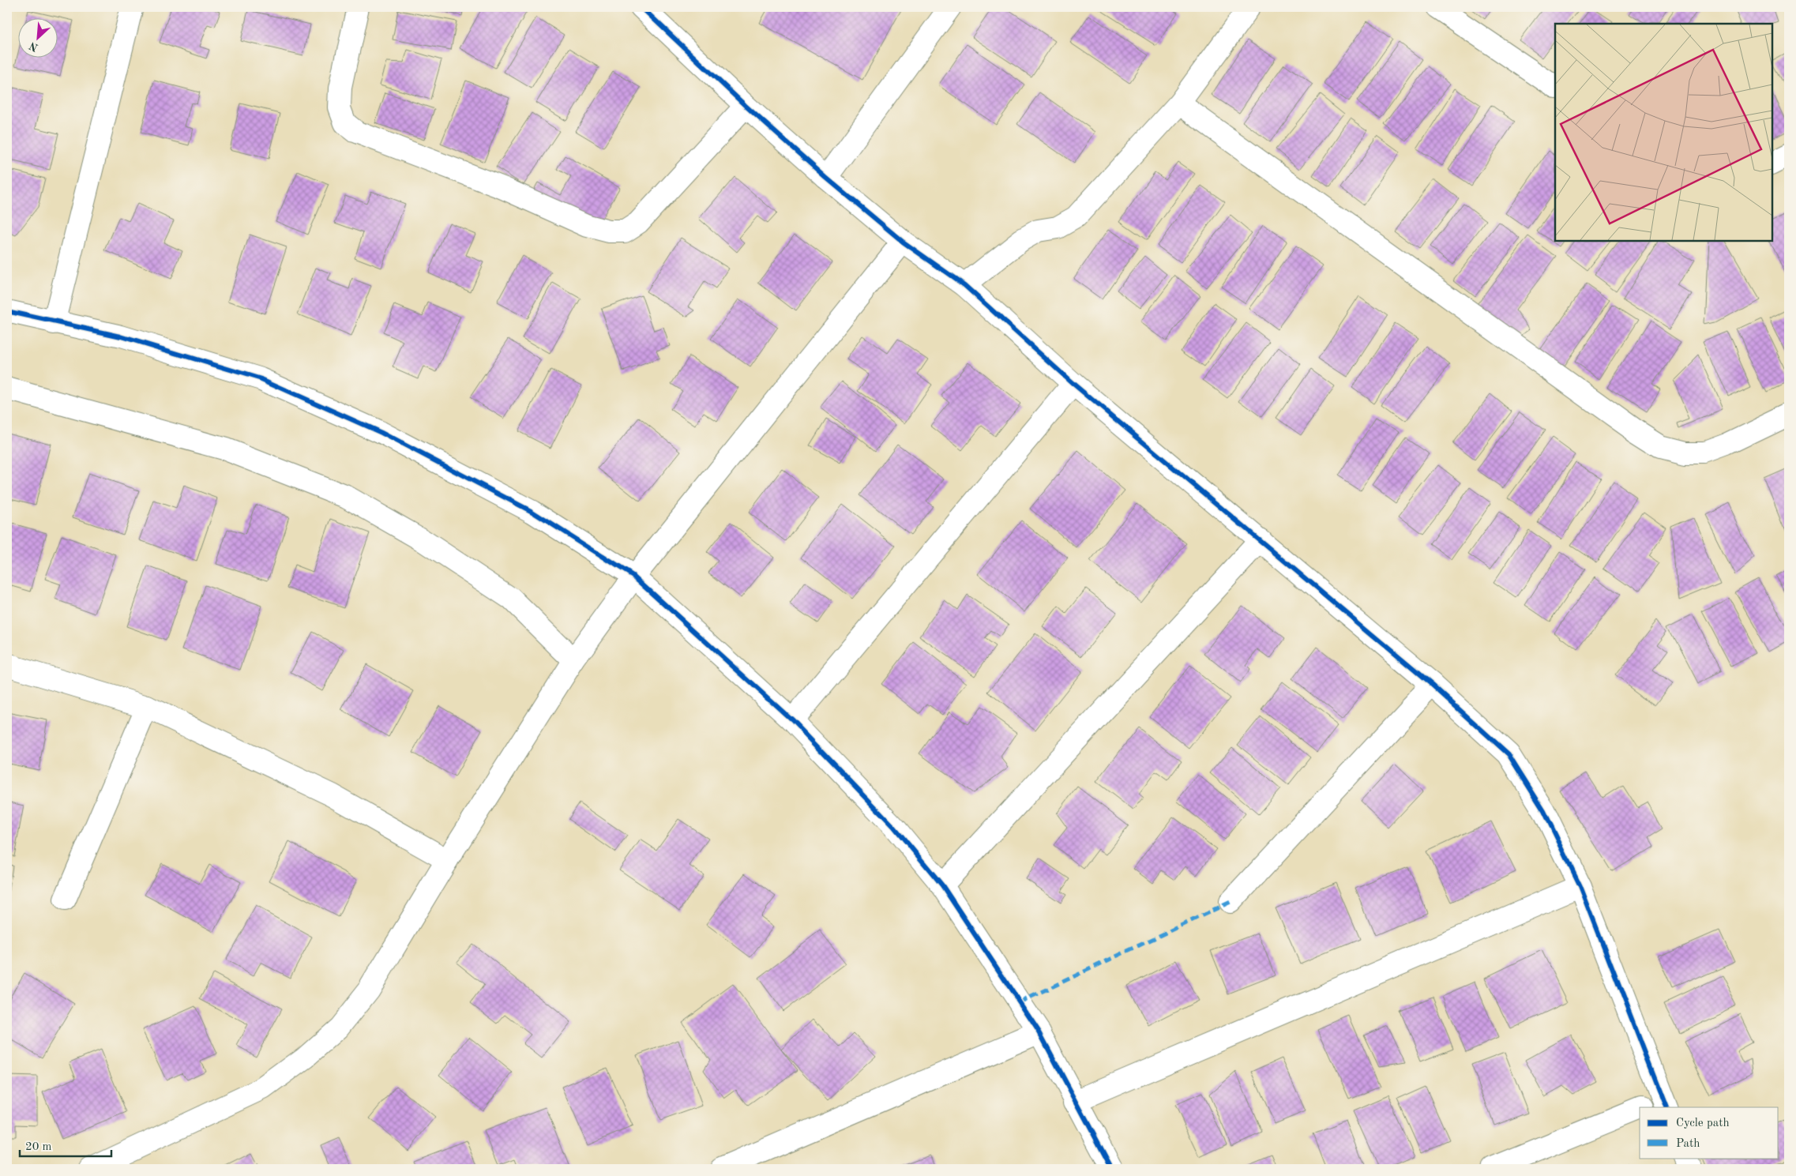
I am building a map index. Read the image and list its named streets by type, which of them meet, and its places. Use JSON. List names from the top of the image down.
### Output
{
  "legend": ["Cycle path", "Path"],
  "scale_bar": "20 m",
  "north": "bottom left"
}
